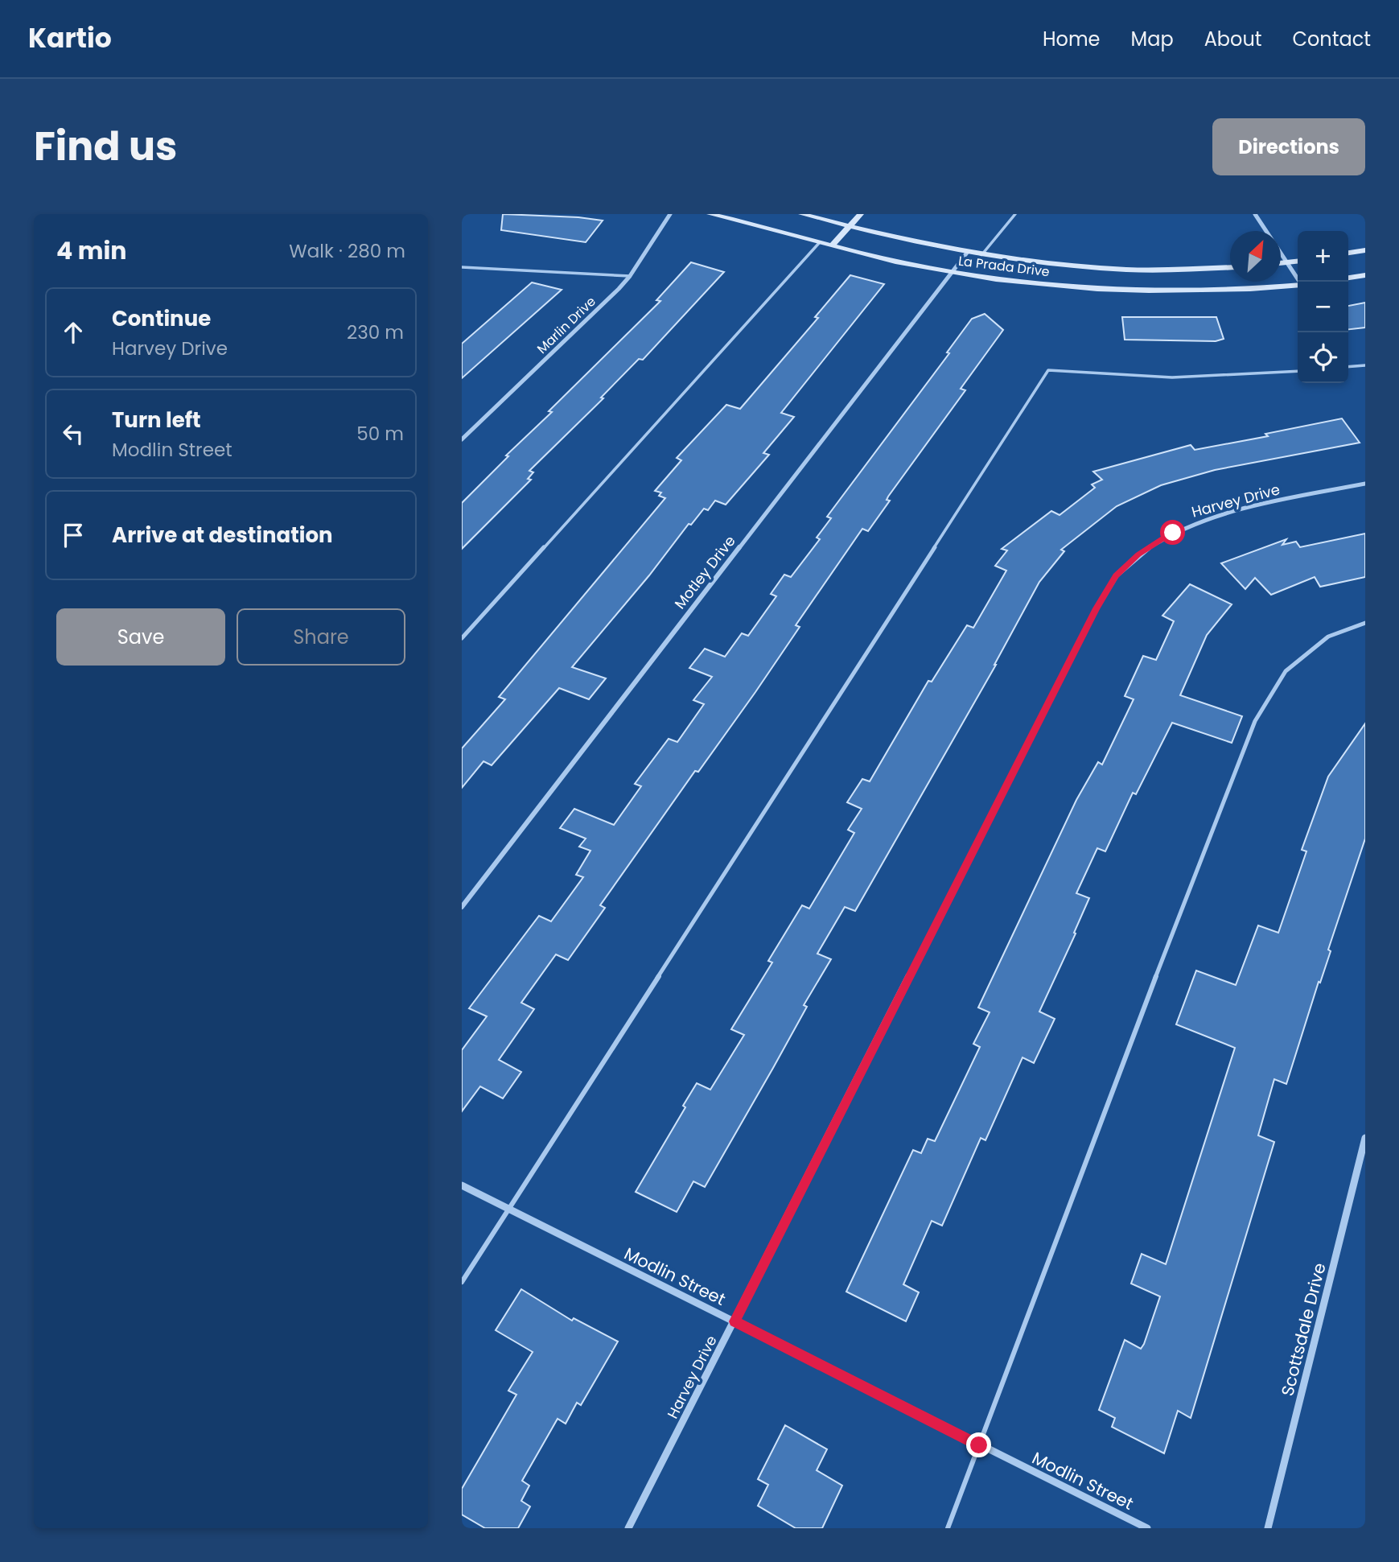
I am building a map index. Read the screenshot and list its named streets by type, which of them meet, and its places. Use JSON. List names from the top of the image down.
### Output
{
  "streets": {
    "main road": ["La Prada Drive"],
    "street": [
      "Marlin Drive",
      "Harvey Drive",
      "Motley Drive",
      "Modlin Street",
      "Scottsdale Drive"
    ]
  },
  "crossings": [
    ["La Prada Drive", "Motley Drive"],
    ["Harvey Drive", "Modlin Street"]
  ],
  "north": "top right",
  "page": {
    "header": "Kartio",
    "nav": [
      "Home",
      "Map",
      "About",
      "Contact"
    ],
    "title": "Find us",
    "buttons": [
      "Directions",
      ["Save", "Share"]
    ],
    "heading": ["4 min", "Walk · 280 m"],
    "map_buttons": ["+", "−"],
    "list": [
      ["Continue", "Harvey Drive", "230 m"],
      ["Turn left", "Modlin Street", "50 m"],
      "Arrive at destination"
    ]
  }
}
